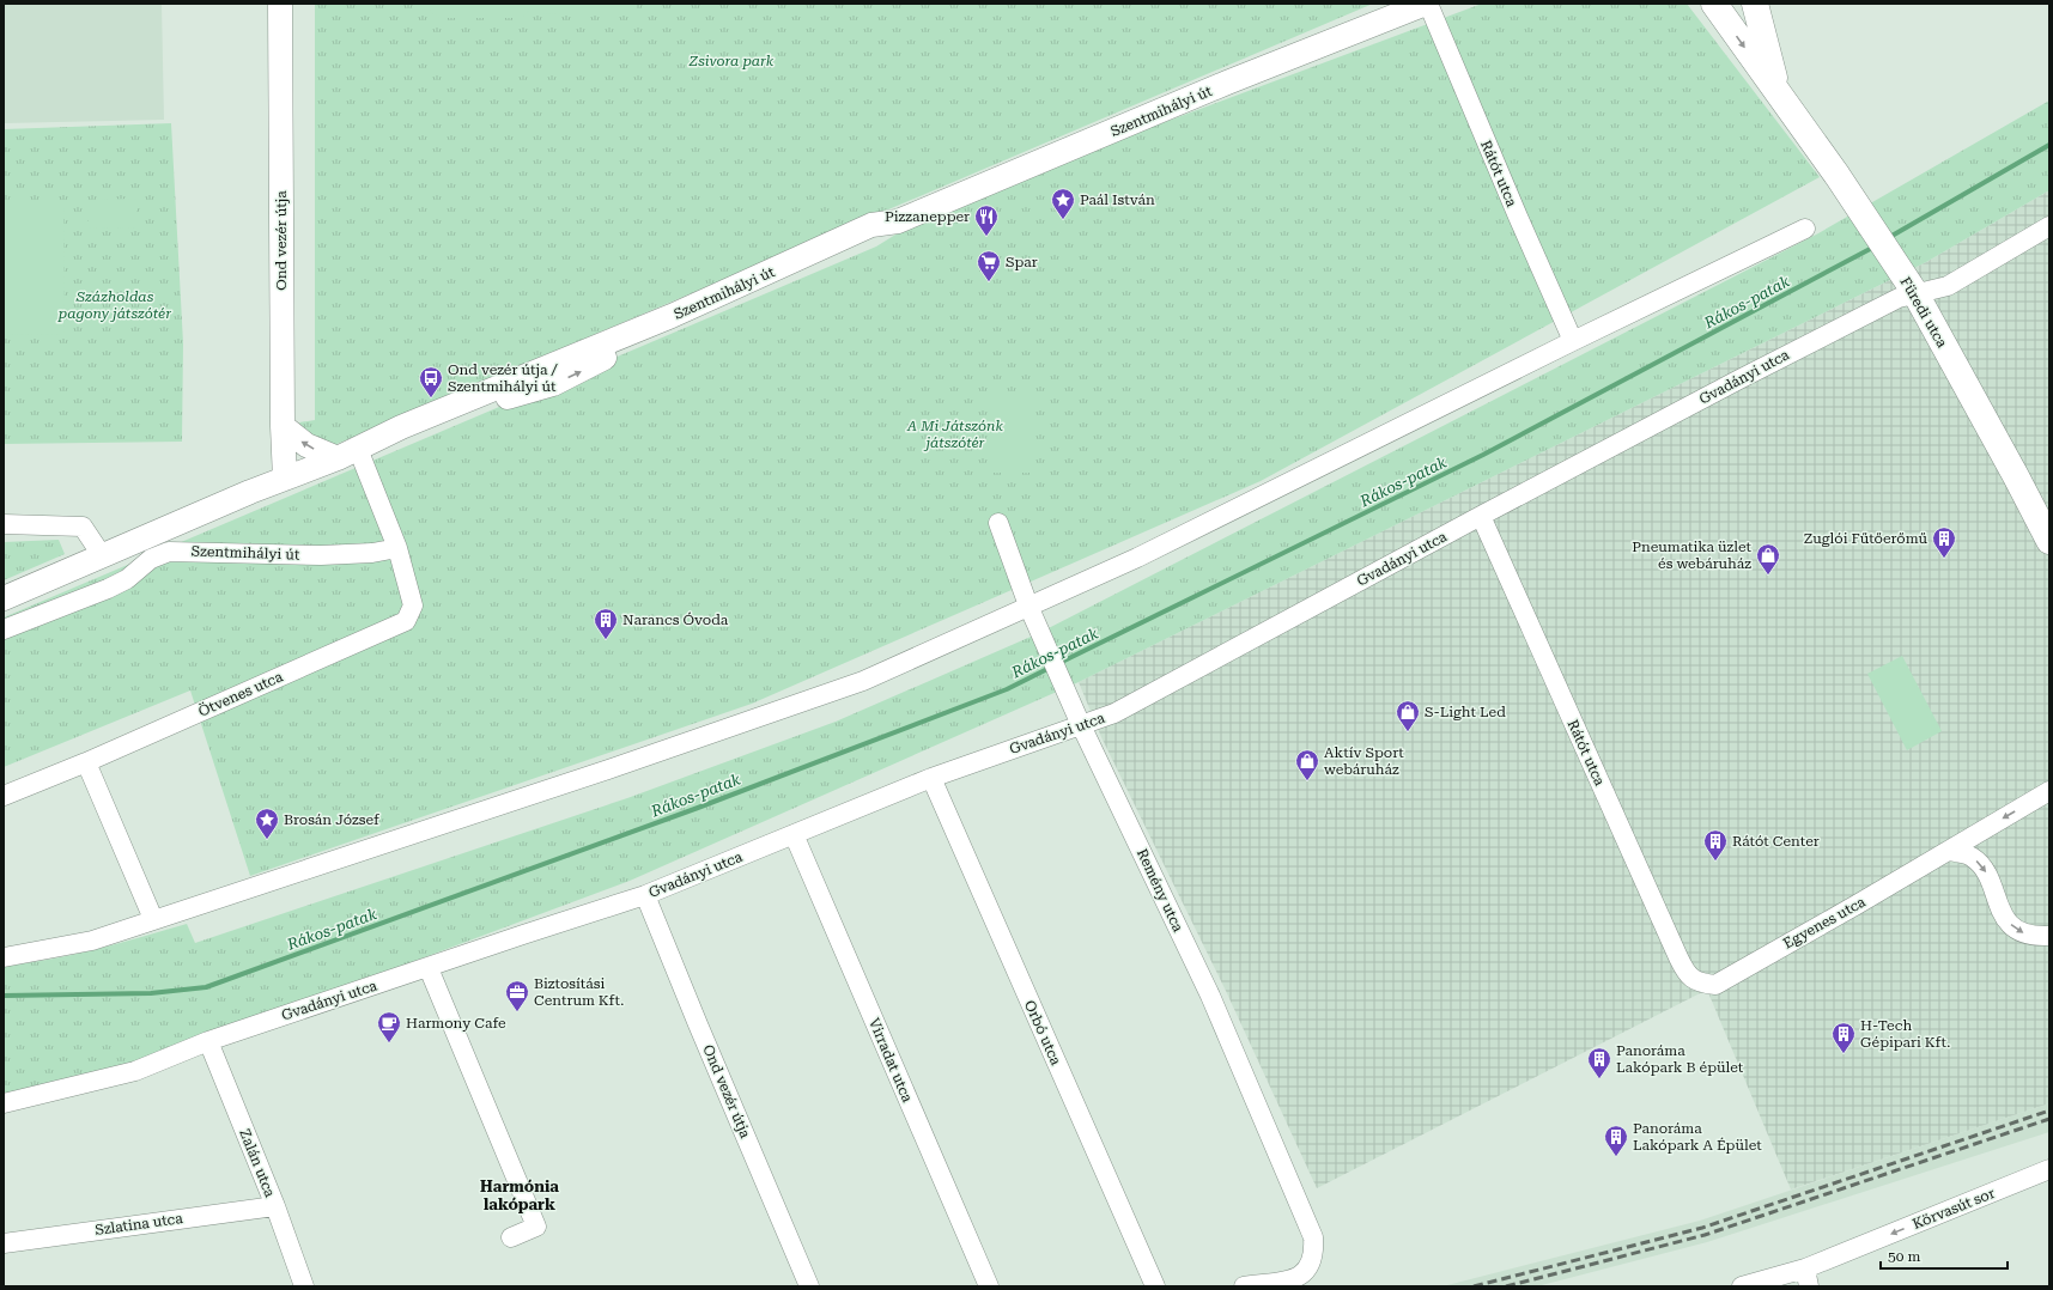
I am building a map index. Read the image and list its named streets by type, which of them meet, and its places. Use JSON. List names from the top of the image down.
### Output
{
  "streets": {
    "main road": ["Füredi utca"],
    "street": [
      "Szentmihályi út",
      "Rátót utca",
      "Ond vezér útja",
      "Gvadányi utca",
      "Ötvenes utca",
      "Remény utca",
      "Egyenes utca",
      "Orbó utca",
      "Virradat utca",
      "Zalán utca",
      "Körvasút sor",
      "Szlatina utca"
    ]
  },
  "crossings": [
    ["Szentmihályi út", "Rátót utca"],
    ["Szentmihályi út", "Ond vezér útja"],
    ["Szentmihályi út", "Ötvenes utca"],
    ["Rátót utca", "Gvadányi utca"],
    ["Rátót utca", "Egyenes utca"],
    ["Ond vezér útja", "Gvadányi utca"],
    ["Füredi utca", "Gvadányi utca"],
    ["Gvadányi utca", "Remény utca"],
    ["Gvadányi utca", "Orbó utca"],
    ["Gvadányi utca", "Virradat utca"],
    ["Gvadányi utca", "Zalán utca"],
    ["Zalán utca", "Szlatina utca"]
  ],
  "one_way": ["Körvasút sor"],
  "districts": ["Harmónia lakópark"],
  "water": ["Rákos-patak"],
  "parks": ["Zsivora park", "Százholdas pagony játszótér", "A Mi Játszónk játszótér"],
  "places": {
    "place": ["Paál István", "Brosán József"],
    "restaurant": ["Pizzanepper"],
    "supermarket": ["Spar"],
    "bus stop": ["Ond vezér útja / Szentmihályi út"],
    "building": [
      "Zuglói Fűtőerőmű",
      "Narancs Óvoda",
      "Rátót Center",
      "H-Tech Gépipari Kft.",
      "Panoráma Lakópark B épület",
      "Panoráma Lakópark A Épület"
    ],
    "shop": ["Pneumatika üzlet és webáruház", "S-Light Led", "Aktív Sport webáruház"],
    "office": ["Biztosítási Centrum Kft."],
    "cafe": ["Harmony Cafe"]
  },
  "scale_bar": "50 m"
}
